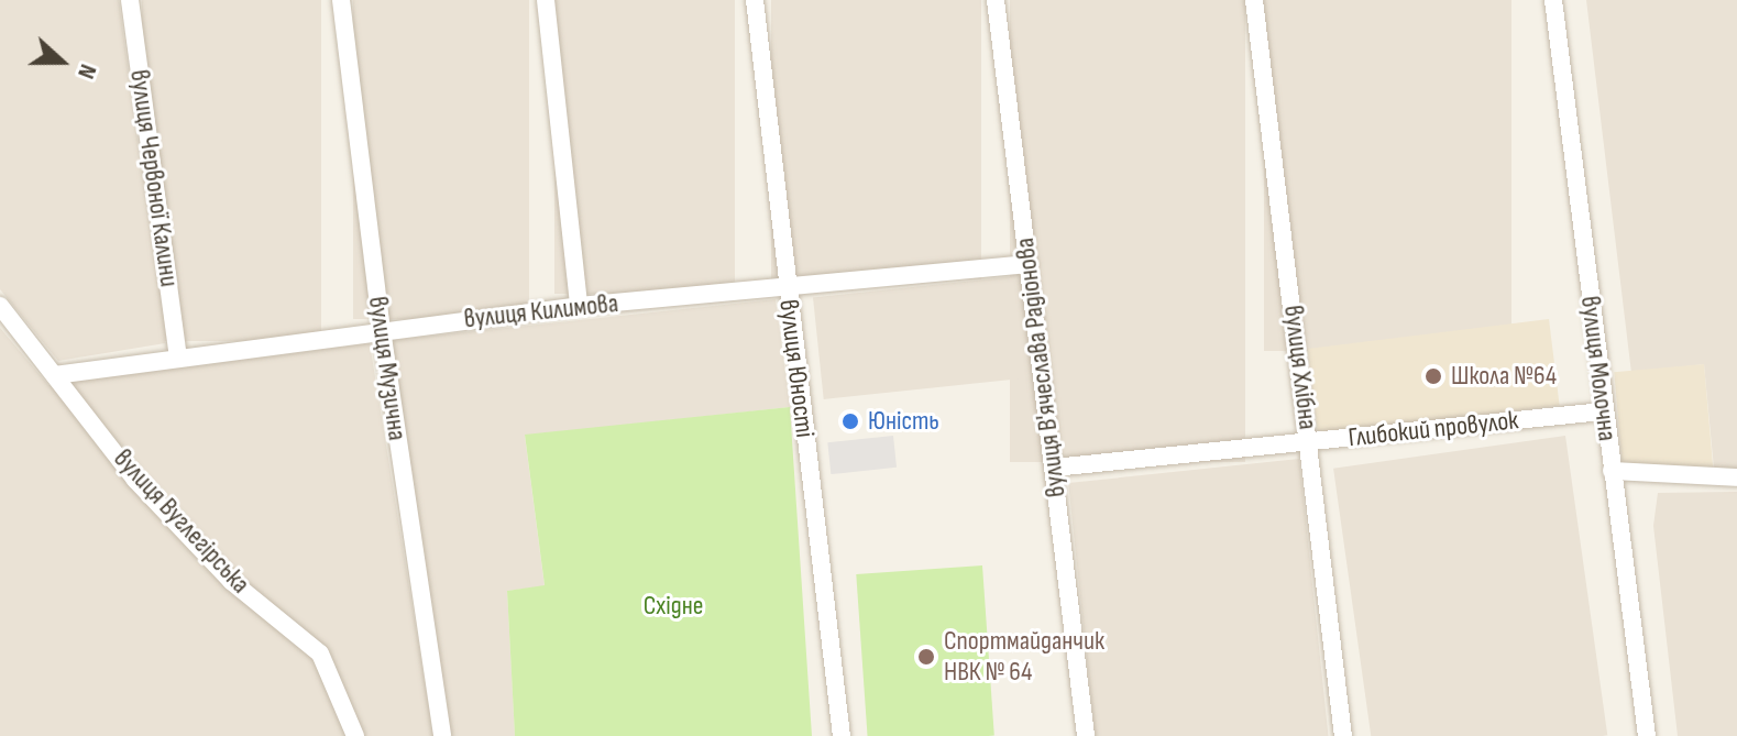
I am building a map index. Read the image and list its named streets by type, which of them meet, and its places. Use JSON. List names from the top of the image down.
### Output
{
  "streets": {
    "street": [
      "вулиця Червоної Калини",
      "вулиця Килимова",
      "вулиця В'ячеслава Радіонова",
      "вулиця Хлібна",
      "вулиця Музична",
      "вулиця Юності",
      "вулиця Молочна",
      "Глибокий провулок",
      "вулиця Вуглегірська"
    ]
  },
  "crossings": [
    ["вулиця Червоної Калини", "вулиця Килимова"],
    ["вулиця Килимова", "вулиця В'ячеслава Радіонова"],
    ["вулиця Килимова", "вулиця Музична"],
    ["вулиця Килимова", "вулиця Юності"],
    ["вулиця Килимова", "вулиця Вуглегірська"],
    ["вулиця В'ячеслава Радіонова", "Глибокий провулок"],
    ["вулиця Хлібна", "Глибокий провулок"],
    ["вулиця Молочна", "Глибокий провулок"]
  ],
  "parks": ["Східне"],
  "places": ["Школа №64", "Юність", "Спортмайданчик НВК № 64"],
  "north": "right"
}
